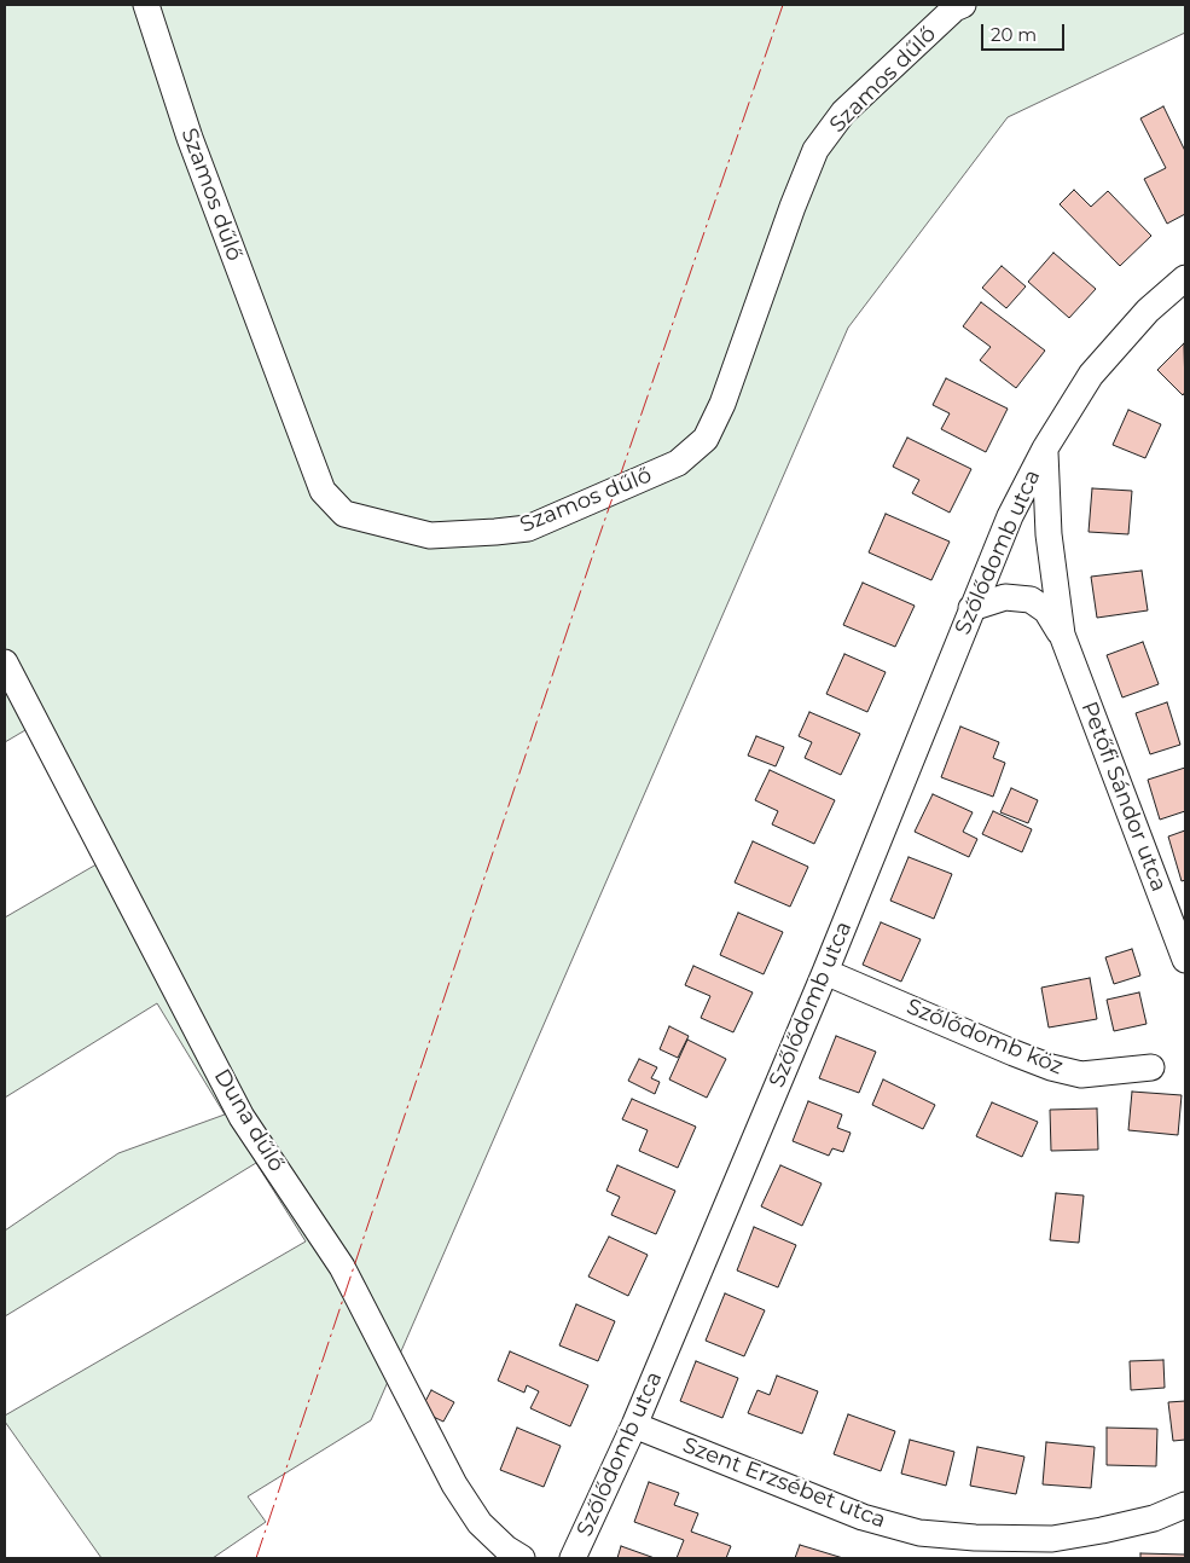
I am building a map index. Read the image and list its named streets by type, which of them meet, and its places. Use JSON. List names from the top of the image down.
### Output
{
  "streets": {
    "street": [
      "Szamos dűlő",
      "Szőlődomb utca",
      "Petőfi Sándor utca",
      "Szőlődomb köz",
      "Duna dűlő",
      "Szent Erzsébet utca"
    ]
  },
  "crossings": [
    ["Szőlődomb utca", "Petőfi Sándor utca"],
    ["Szőlődomb utca", "Szőlődomb köz"],
    ["Szőlődomb utca", "Szent Erzsébet utca"]
  ],
  "scale_bar": "20 m"
}
